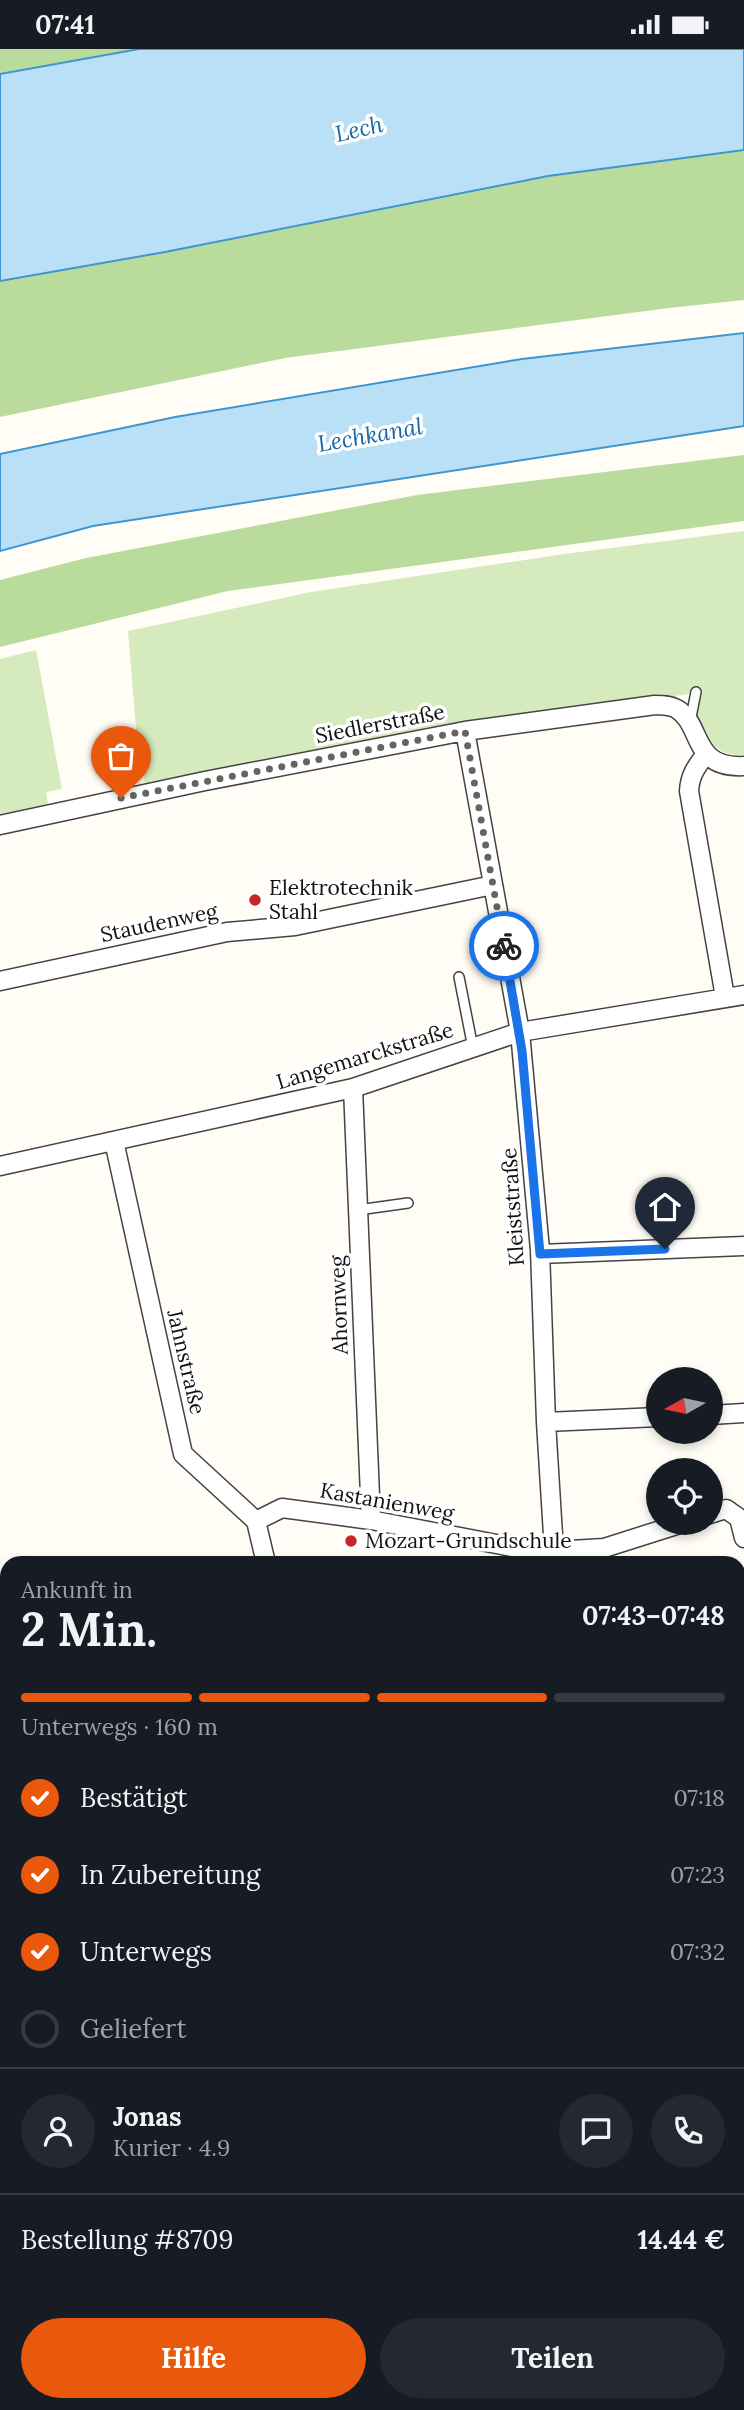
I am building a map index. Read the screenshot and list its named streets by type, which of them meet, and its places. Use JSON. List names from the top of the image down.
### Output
{
  "streets": {
    "street": [
      "Siedlerstraße",
      "Staudenweg",
      "Langemarckstraße",
      "Kleiststraße",
      "Ahornweg",
      "Jahnstraße",
      "Kastanienweg"
    ]
  },
  "crossings": [
    ["Siedlerstraße", "Kleiststraße"],
    ["Staudenweg", "Kleiststraße"],
    ["Langemarckstraße", "Kleiststraße"],
    ["Langemarckstraße", "Ahornweg"],
    ["Langemarckstraße", "Jahnstraße"],
    ["Kleiststraße", "Kastanienweg"],
    ["Ahornweg", "Kastanienweg"],
    ["Jahnstraße", "Kastanienweg"]
  ],
  "water": ["Lech", "Lechkanal"],
  "places": ["Elektrotechnik Stahl", "Mozart-Grundschule"],
  "north": "left",
  "page": {
    "status": "07:41",
    "heading": ["2 Min.", "Ankunft in", "07:43–07:48"],
    "panel": [
      "Jonas",
      "Kurier · 4.9",
      "Bestellung #8709",
      "14.44 €"
    ],
    "bar": "Unterwegs · 160 m",
    "list": [
      ["Bestätigt", "07:18"],
      ["In Zubereitung", "07:23"],
      ["Unterwegs", "07:32"],
      "Geliefert"
    ],
    "buttons": ["Hilfe", "Teilen"]
  }
}
